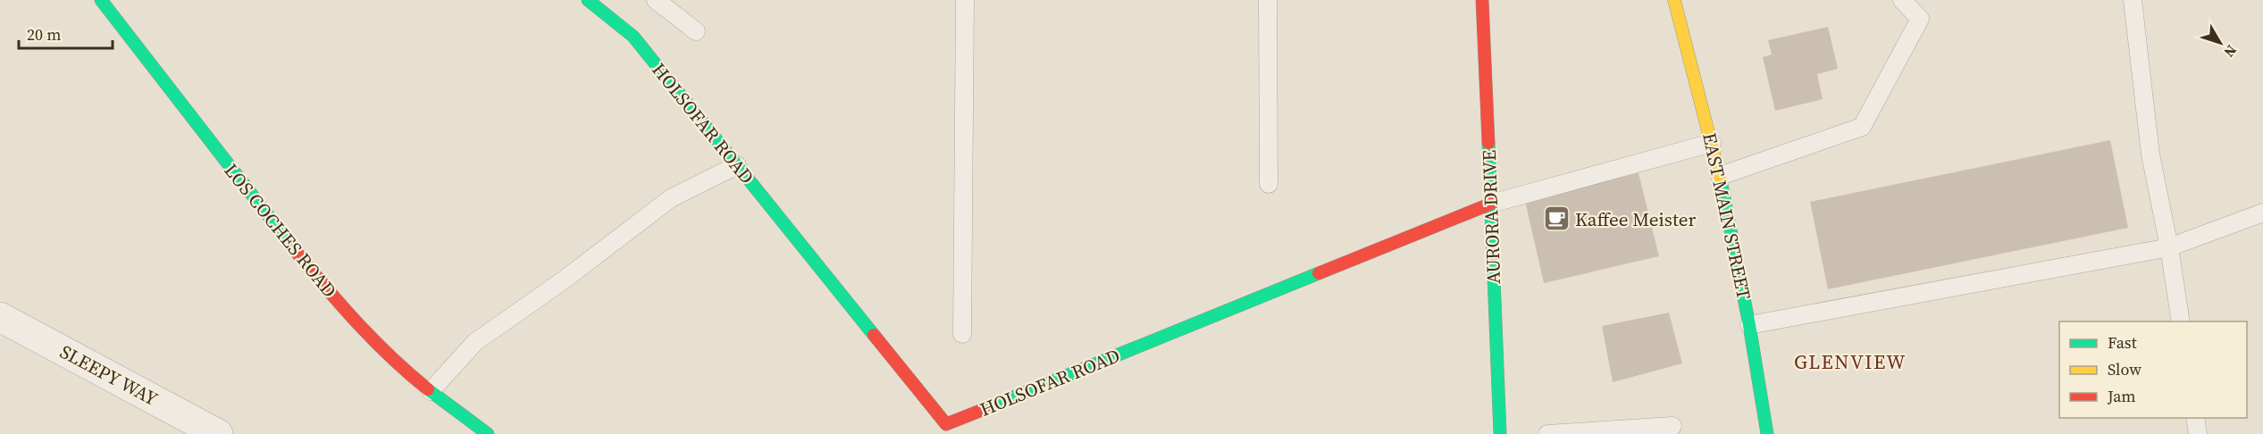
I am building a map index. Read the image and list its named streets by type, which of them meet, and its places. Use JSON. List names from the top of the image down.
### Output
{
  "streets": {
    "street": [
      "HOLSOFAR ROAD",
      "EAST MAIN STREET",
      "AURORA DRIVE",
      "LOS COCHES ROAD",
      "SLEEPY WAY"
    ]
  },
  "crossings": [
    ["HOLSOFAR ROAD", "AURORA DRIVE"]
  ],
  "districts": ["GLENVIEW"],
  "places": {
    "cafe": ["Kaffee Meister"]
  },
  "legend": ["Fast", "Slow", "Jam"],
  "scale_bar": "20 m",
  "north": "bottom right"
}
